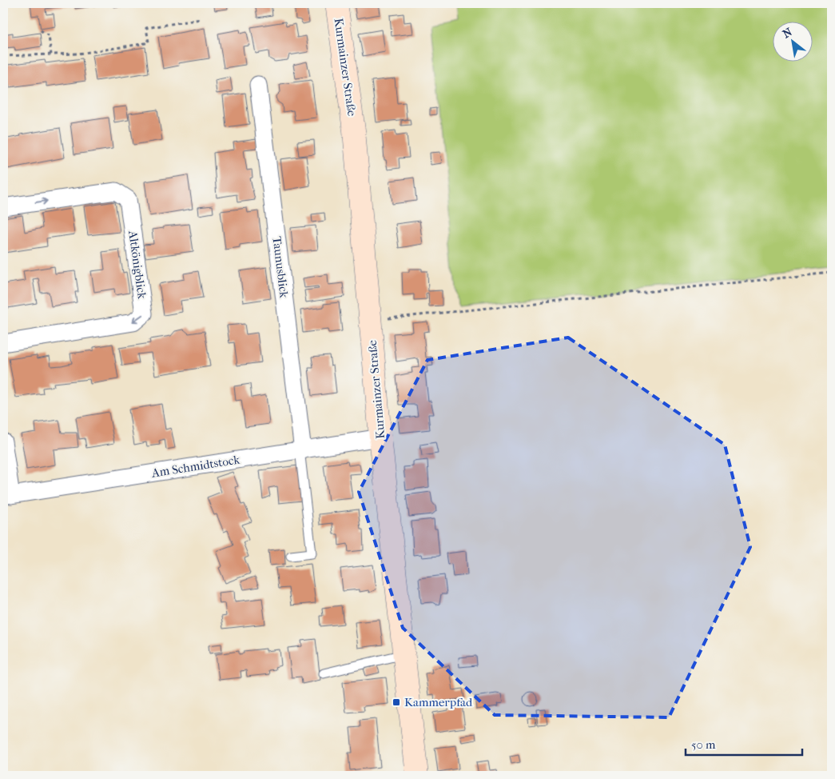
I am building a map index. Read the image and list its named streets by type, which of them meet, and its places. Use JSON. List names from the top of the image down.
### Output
{
  "streets": {
    "main road": ["Kurmainzer Straße"],
    "street": ["Altkönigblick", "Taunusblick", "Am Schmidtstock"]
  },
  "crossings": [
    ["Kurmainzer Straße", "Am Schmidtstock"],
    ["Taunusblick", "Am Schmidtstock"]
  ],
  "places": {
    "transit": ["Kammerpfad"]
  },
  "scale_bar": "50 m",
  "north": "top left"
}
